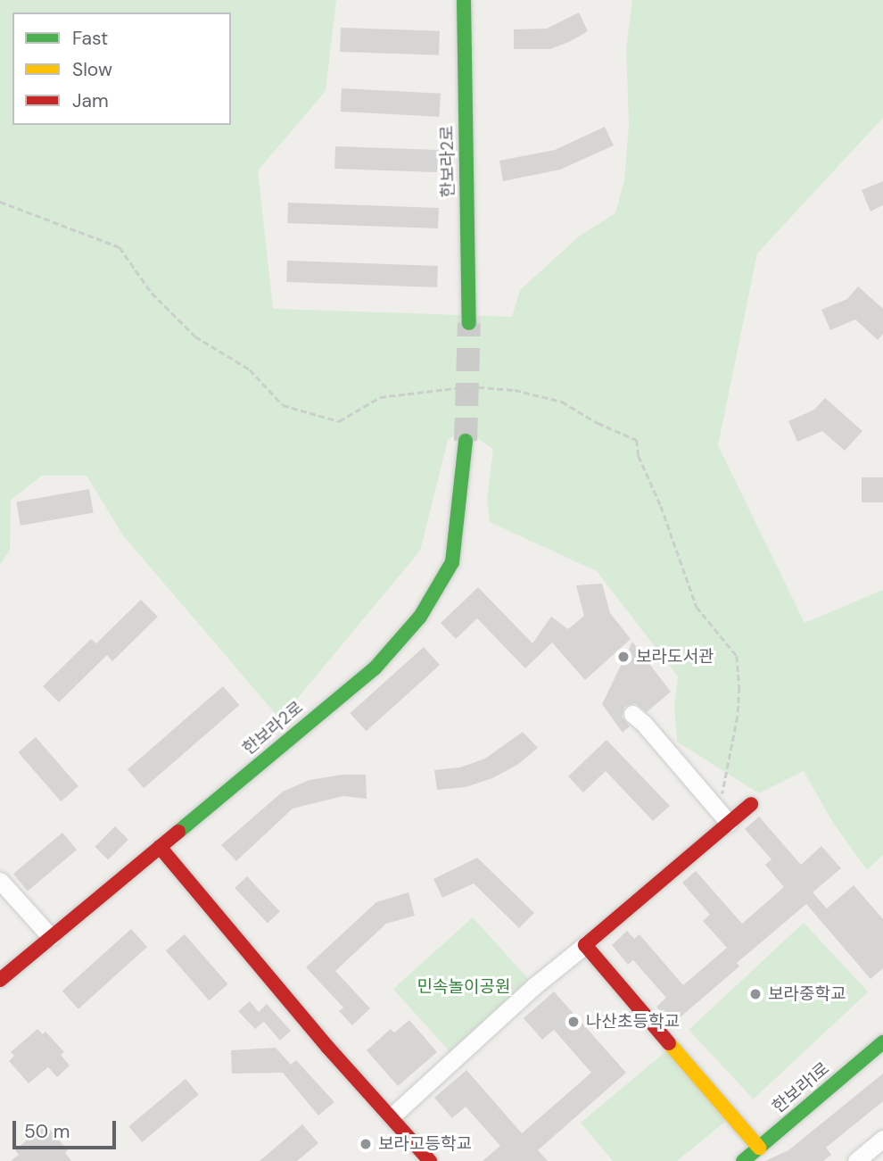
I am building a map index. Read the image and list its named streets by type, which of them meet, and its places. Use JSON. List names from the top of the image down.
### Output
{
  "streets": {
    "street": ["한보라2로", "한보라1로"]
  },
  "parks": ["민속놀이공원"],
  "places": [
    "보라도서관",
    "보라중학교",
    "나산초등학교",
    "보라고등학교"
  ],
  "legend": ["Fast", "Slow", "Jam"],
  "scale_bar": "50 m"
}
